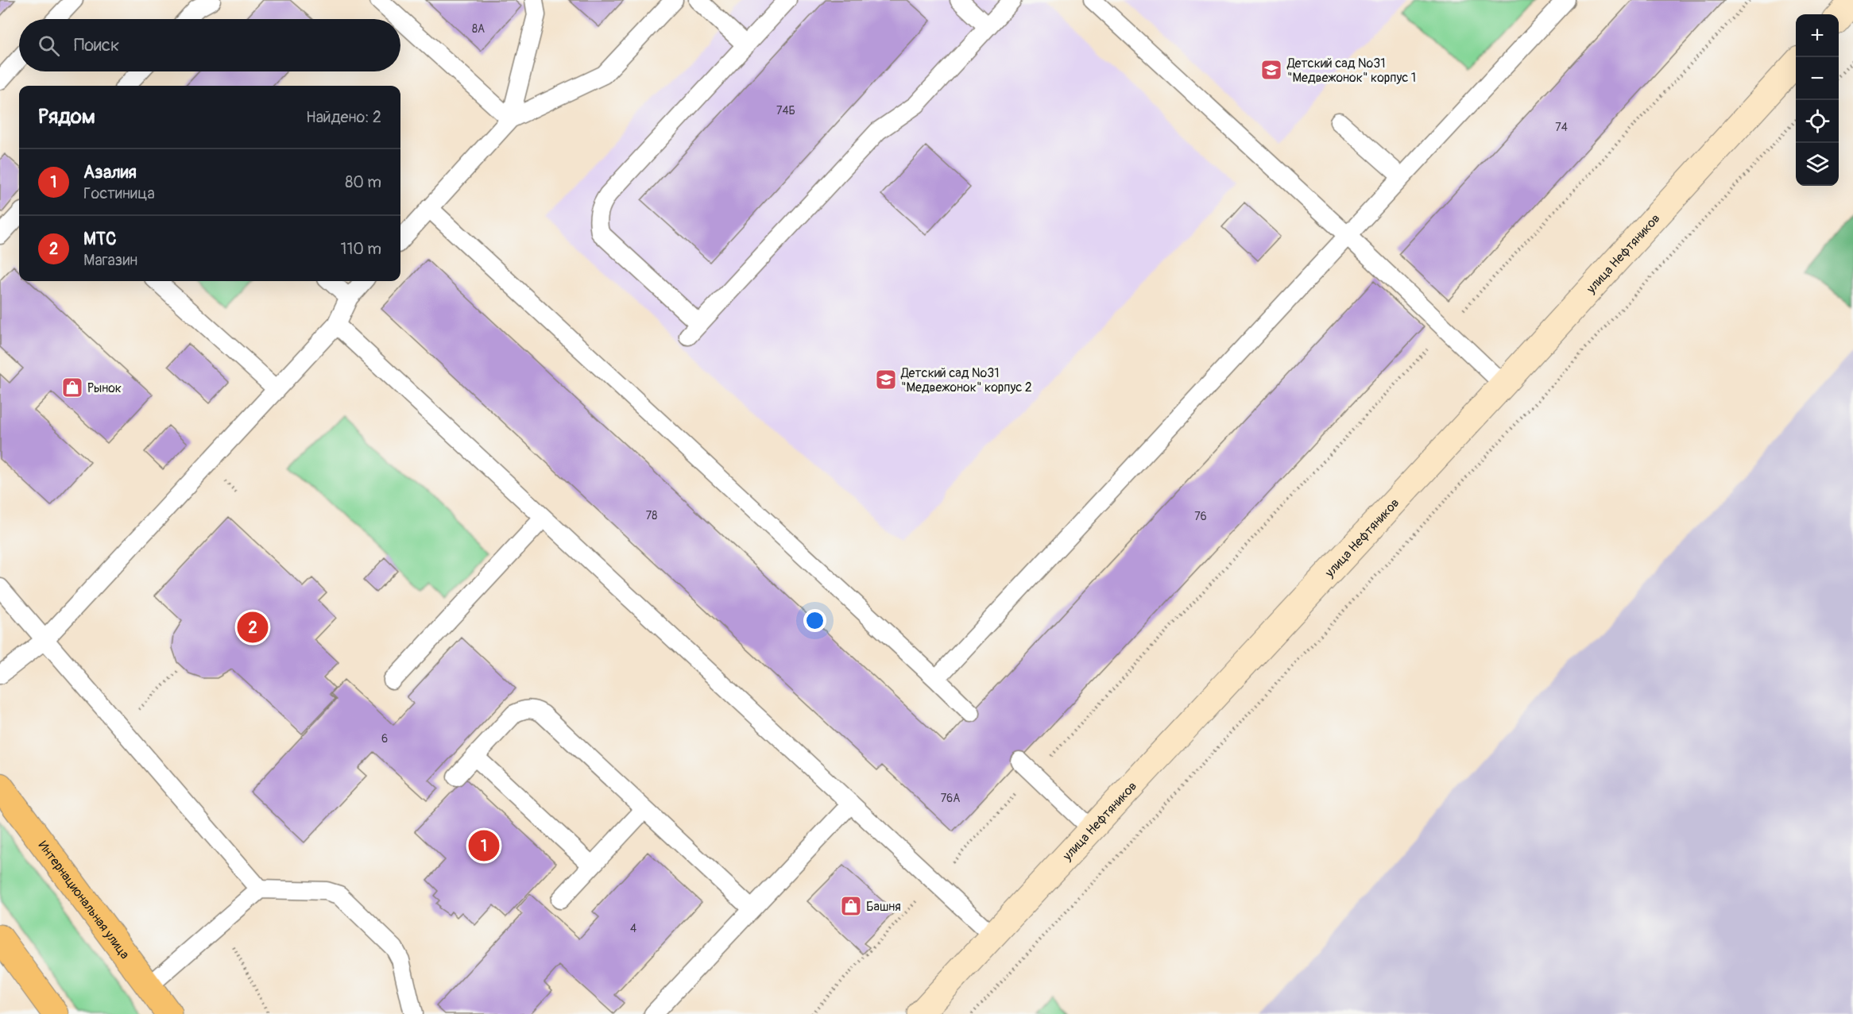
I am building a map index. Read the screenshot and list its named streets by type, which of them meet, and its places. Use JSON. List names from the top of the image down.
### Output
{
  "streets": {
    "main road": ["улица Нефтяников", "Интернациональная улица"]
  },
  "places": {
    "school or university": ["Детский сад №31 \"Медвежонок\" корпус 1", "Детский сад №31 \"Медвежонок\" корпус 2"],
    "shop": ["Рынок", "Башня"]
  },
  "house_numbers": [
    "8А",
    "74Б",
    "74",
    "78",
    "76",
    "6",
    "76А",
    "4"
  ],
  "page": {
    "map_buttons": ["+", "−"],
    "search": "Поиск",
    "heading": ["Рядом", "Найдено: 2"],
    "list": [
      {
        "mark": "1",
        "name": "Азалия",
        "note": "Гостиница",
        "value": "80 m"
      },
      {
        "mark": "2",
        "name": "МТС",
        "note": "Магазин",
        "value": "110 m"
      }
    ],
    "pins": ["2", "1"]
  }
}
